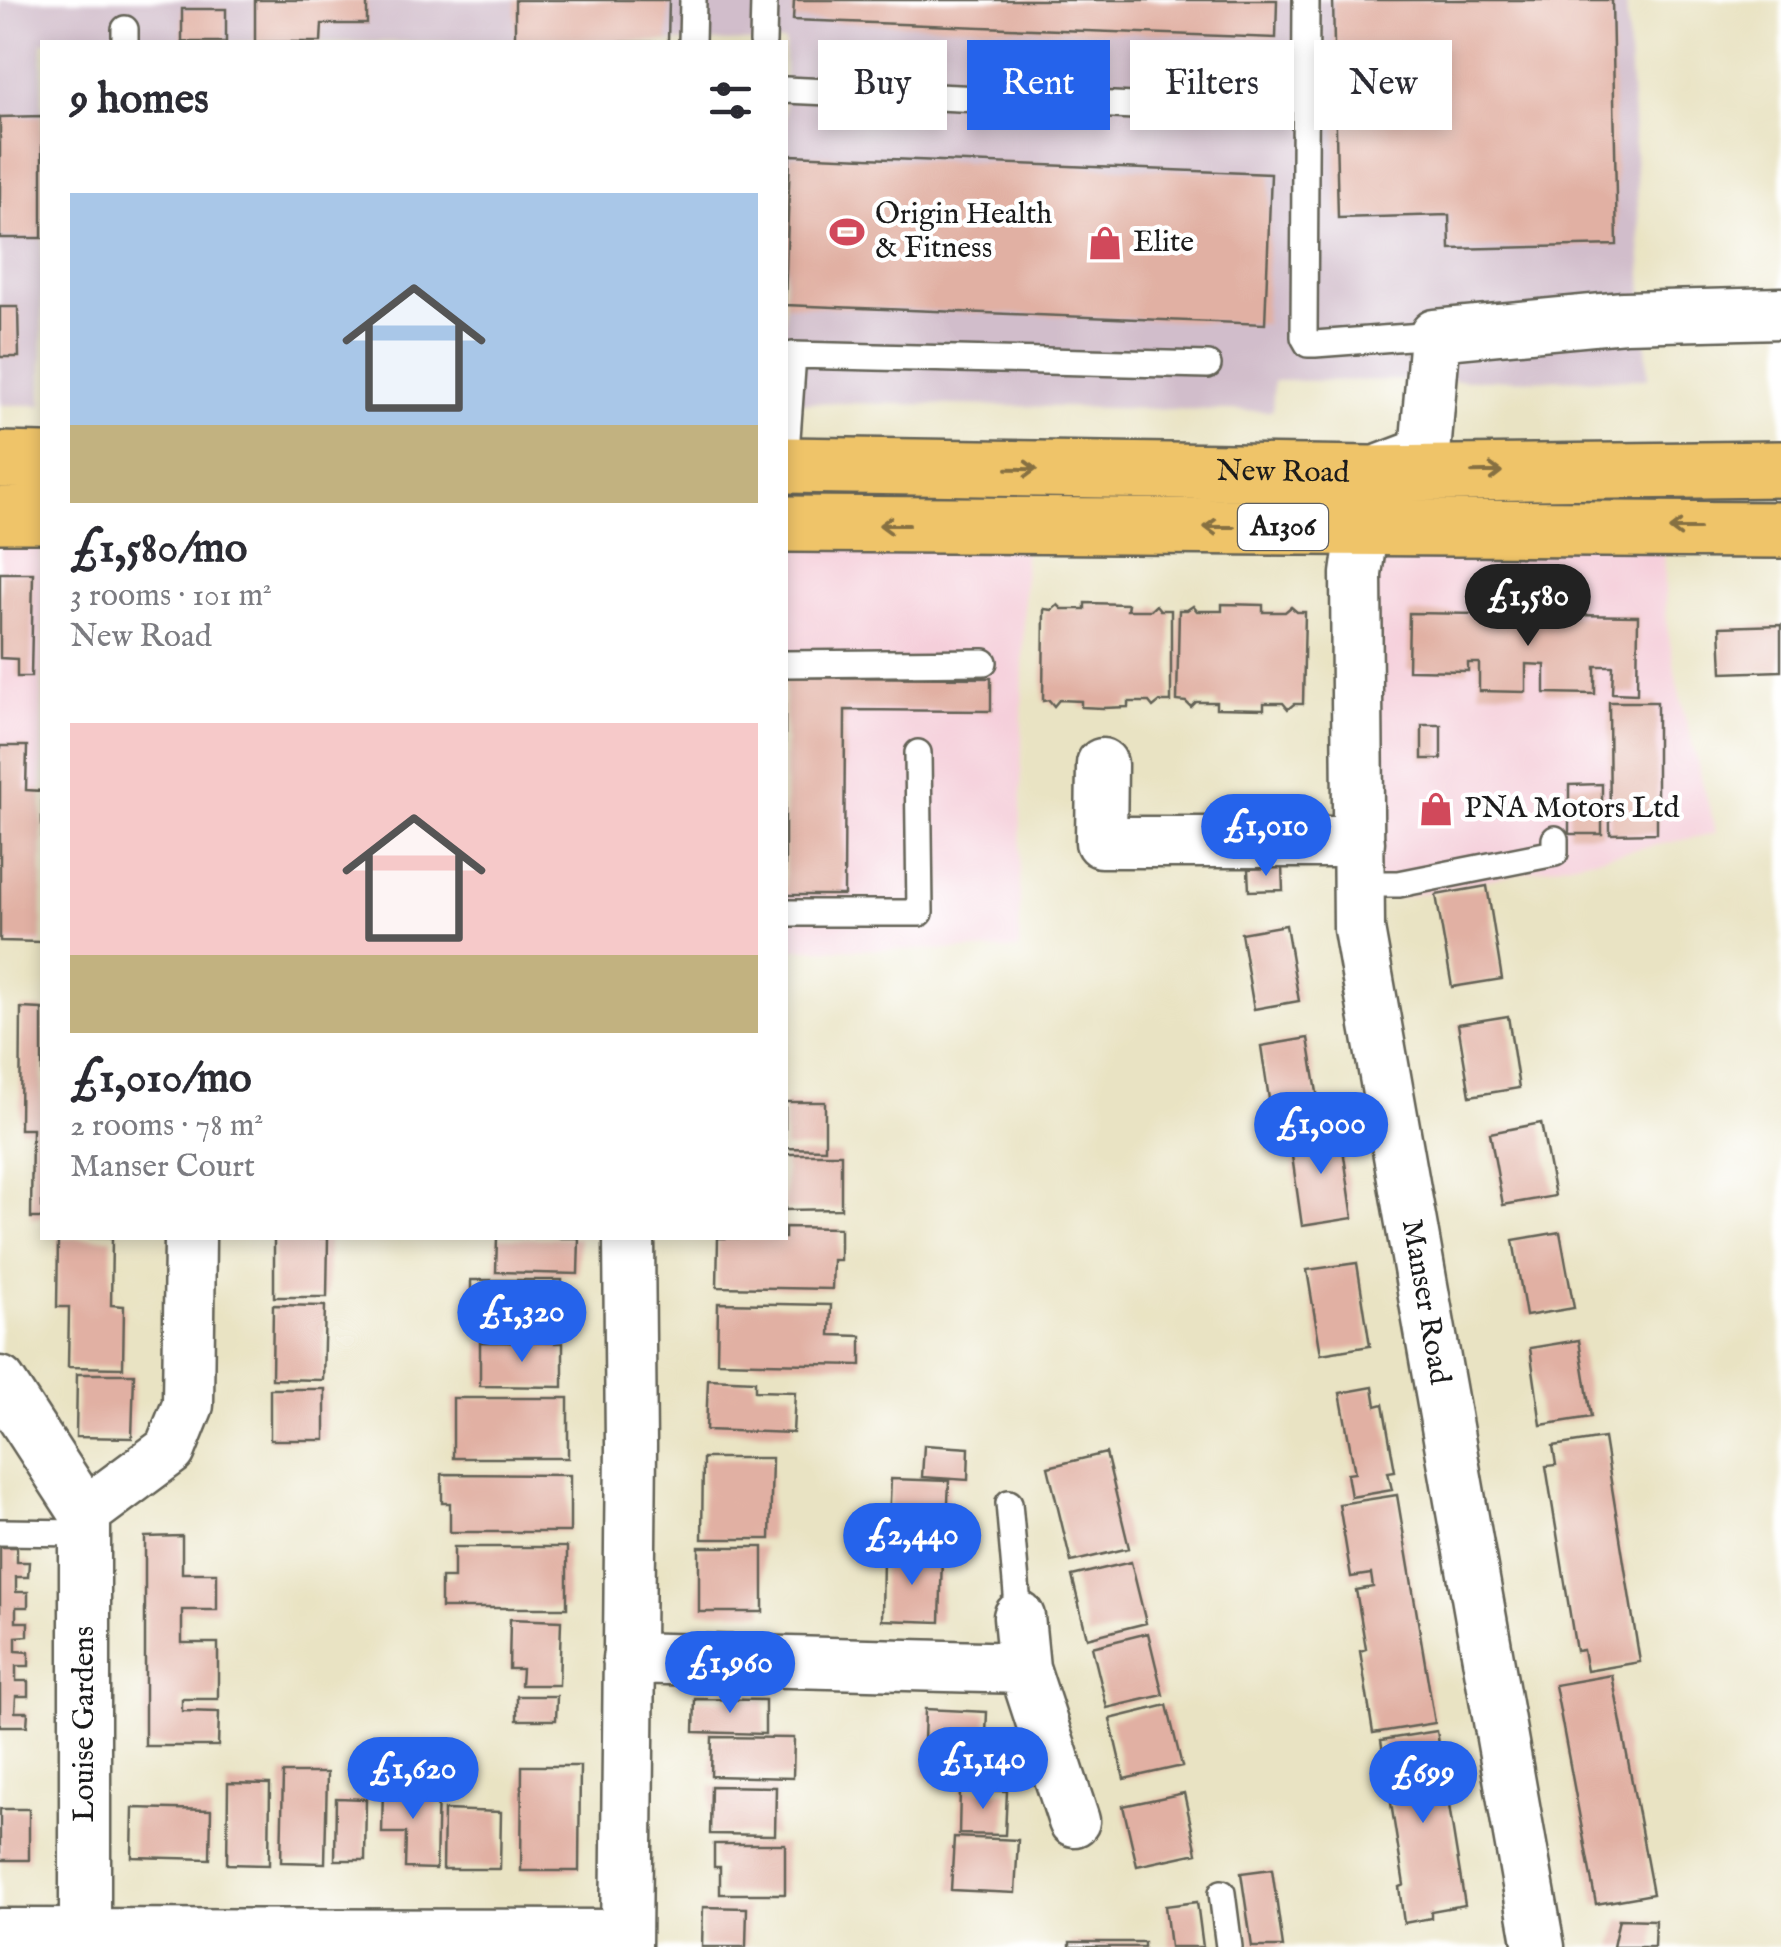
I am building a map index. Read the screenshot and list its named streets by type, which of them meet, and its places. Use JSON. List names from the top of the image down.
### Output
{
  "streets": {
    "main road": ["New Road", "A1306"],
    "street": ["Manser Road", "Louise Gardens"]
  },
  "crossings": [
    ["New Road", "Manser Road"]
  ],
  "places": {
    "sports": ["Origin Health & Fitness"],
    "shop": ["Elite", "PNA Motors Ltd"]
  },
  "page": {
    "chip": [
      "Buy",
      "Rent",
      "Filters",
      "New"
    ],
    "heading": "9 homes",
    "list": [
      {
        "name": "£1,580/mo",
        "note": "3 rooms · 101 m² · New Road"
      },
      {
        "name": "£1,010/mo",
        "note": "2 rooms · 78 m² · Manser Court"
      }
    ],
    "price": [
      "£1,580",
      "£1,010",
      "£1,000",
      "£1,320",
      "£2,440",
      "£1,960",
      "£1,140",
      "£1,620",
      "£699"
    ]
  }
}
